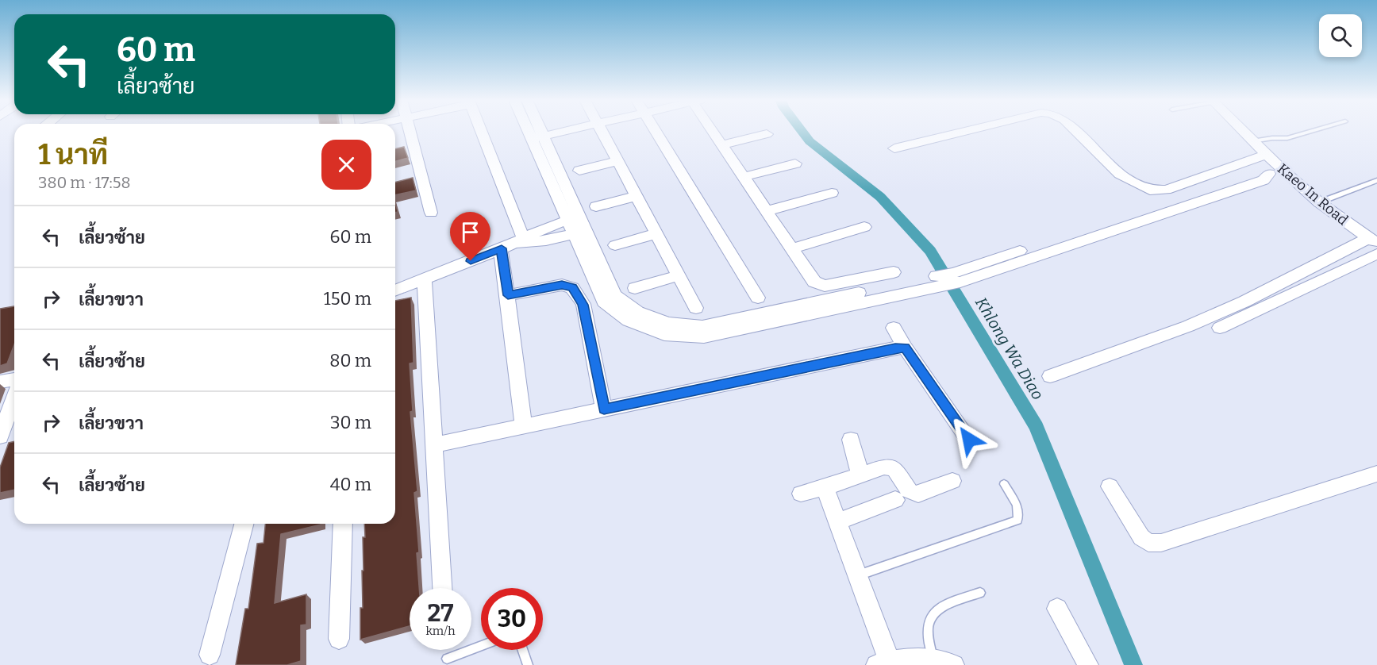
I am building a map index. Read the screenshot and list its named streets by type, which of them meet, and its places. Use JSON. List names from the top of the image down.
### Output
{
  "streets": {
    "street": ["Kaeo In Road"]
  },
  "water": ["Khlong Wa Diao"],
  "page": {
    "turn": ["60 m", "เลี้ยวซ้าย"],
    "heading": ["1 นาที", "380 m · 17:58"],
    "list": [
      {
        "name": "เลี้ยวซ้าย",
        "value": "60 m"
      },
      {
        "name": "เลี้ยวขวา",
        "value": "150 m"
      },
      {
        "name": "เลี้ยวซ้าย",
        "value": "80 m"
      },
      {
        "name": "เลี้ยวขวา",
        "value": "30 m"
      },
      {
        "name": "เลี้ยวซ้าย",
        "value": "40 m"
      }
    ],
    "speed": "27 km/h",
    "limit": "30"
  }
}
